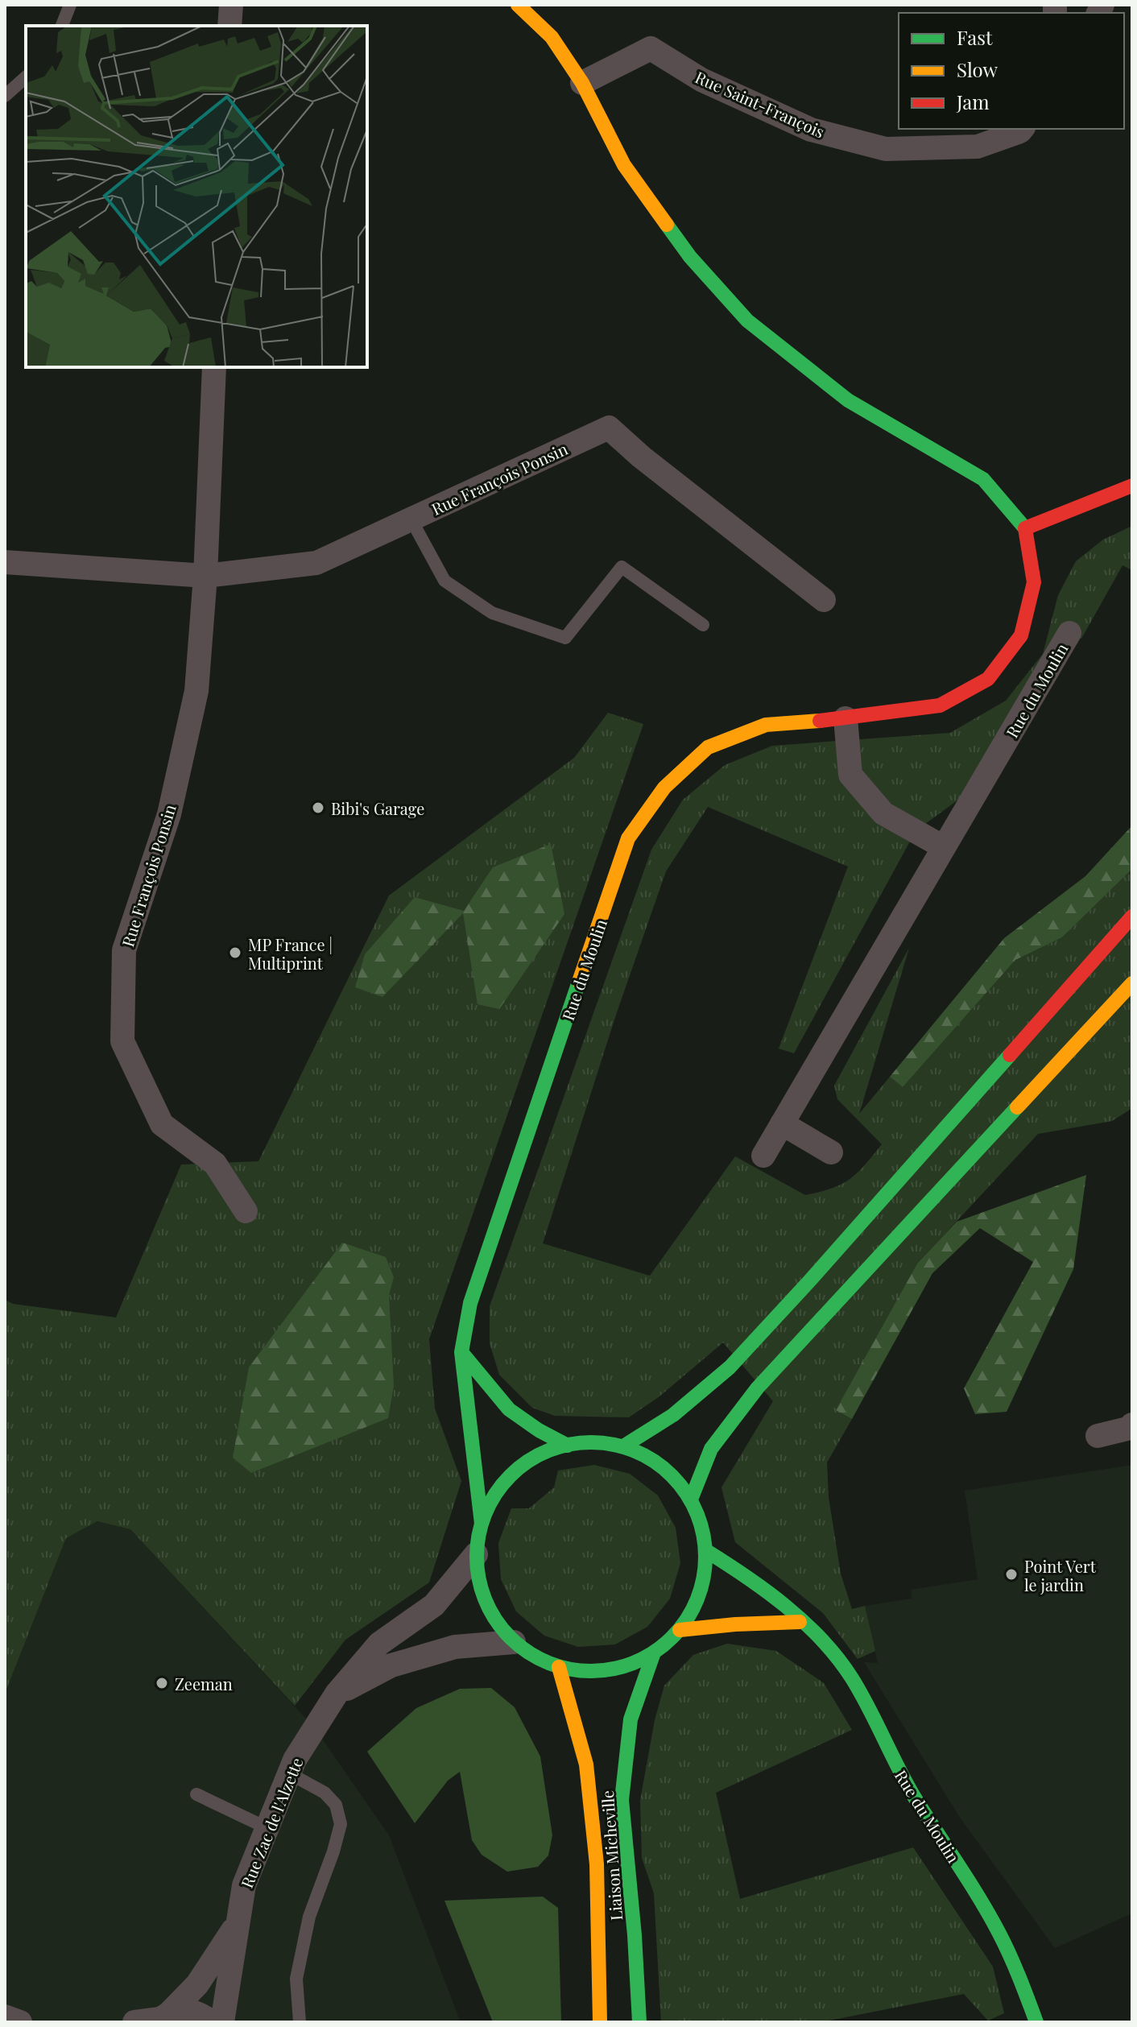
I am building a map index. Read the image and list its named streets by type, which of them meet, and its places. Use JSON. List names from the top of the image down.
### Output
{
  "streets": {
    "main road": ["Rue du Moulin", "Liaison Micheville"],
    "street": ["Rue Saint-François", "Rue François Ponsin", "Rue Zac de l'Alzette"]
  },
  "crossings": [
    ["Rue du Moulin", "Rue Zac de l'Alzette"],
    ["Rue du Moulin", "Liaison Micheville"],
    ["Rue Zac de l'Alzette", "Liaison Micheville"]
  ],
  "places": [
    "Bibi's Garage",
    "MP France | Multiprint",
    "Point Vert le jardin",
    "Zeeman"
  ],
  "legend": ["Fast", "Slow", "Jam"]
}
